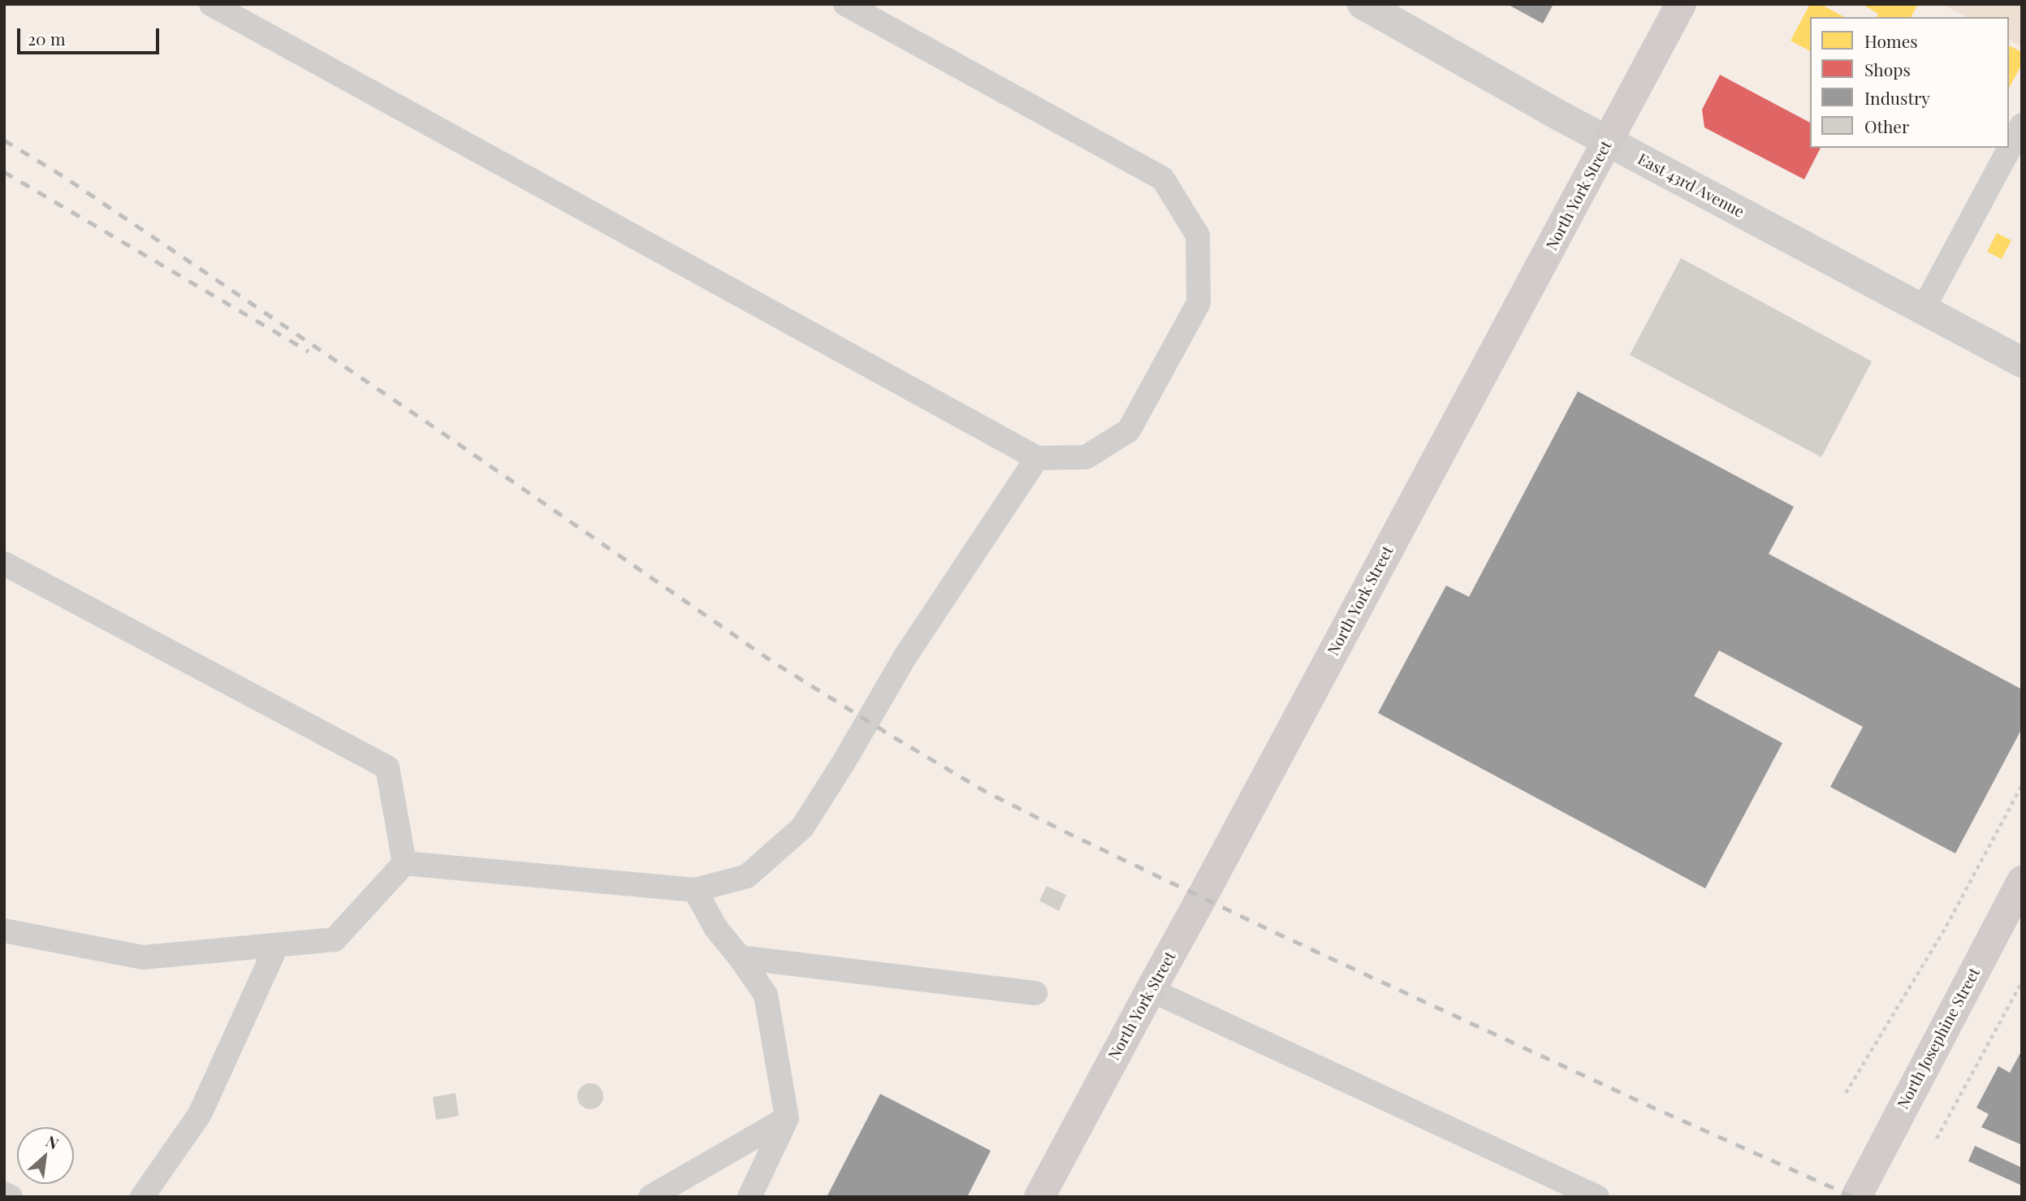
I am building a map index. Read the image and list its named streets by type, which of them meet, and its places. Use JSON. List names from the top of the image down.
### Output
{
  "streets": {
    "main road": ["North York Street", "North Josephine Street"],
    "street": ["East 43rd Avenue"]
  },
  "crossings": [
    ["East 43rd Avenue", "North York Street"]
  ],
  "legend": [
    "Homes",
    "Shops",
    "Industry",
    "Other"
  ],
  "scale_bar": "20 m",
  "north": "top right"
}
